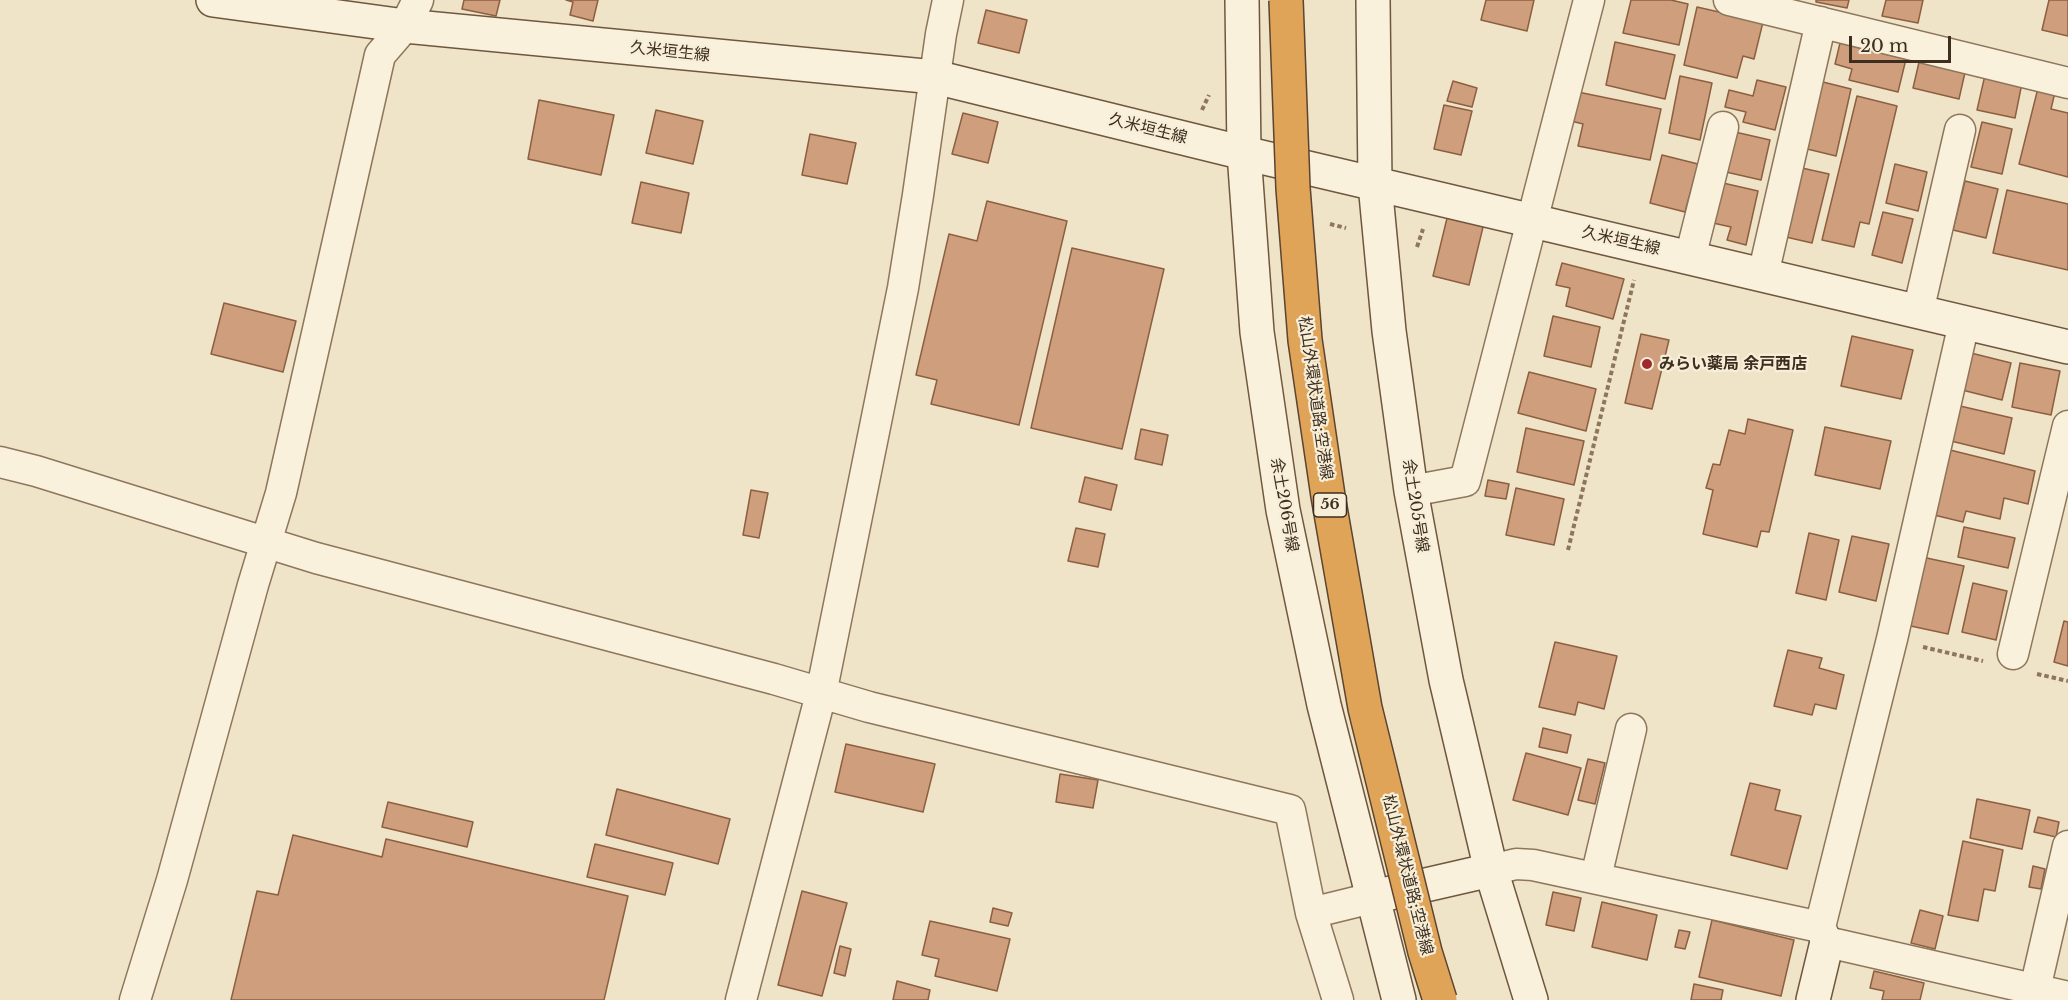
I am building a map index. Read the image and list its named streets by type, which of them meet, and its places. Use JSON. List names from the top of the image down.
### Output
{
  "streets": {
    "highway": ["松山外環状道路;空港線", "56"],
    "street": ["久米垣生線", "余土206号線", "余土205号線"]
  },
  "crossings": [
    ["久米垣生線", "余土206号線"],
    ["久米垣生線", "余土205号線"]
  ],
  "places": ["みらい薬局 余戸西店"],
  "scale_bar": "20 m"
}
